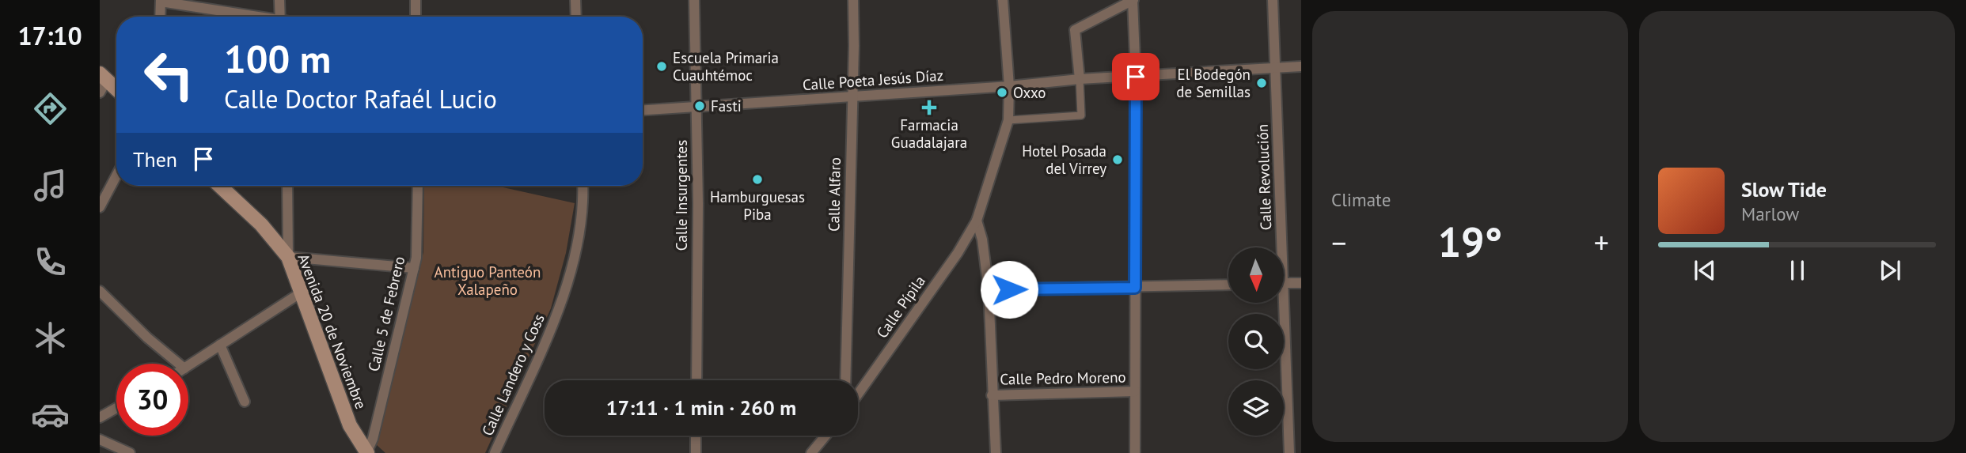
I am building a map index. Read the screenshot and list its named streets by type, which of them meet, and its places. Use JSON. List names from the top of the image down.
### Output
{
  "streets": {
    "main road": ["Avenida 20 de Noviembre"],
    "street": [
      "Calle Poeta Jesús Díaz",
      "Calle Revolución",
      "Calle Alfaro",
      "Calle Insurgentes",
      "Calle Pípila",
      "Calle 5 de Febrero",
      "Calle Landero y Coss",
      "Calle Pedro Moreno"
    ]
  },
  "crossings": [
    ["Calle Poeta Jesús Díaz", "Calle Revolución"],
    ["Calle Poeta Jesús Díaz", "Calle Alfaro"],
    ["Calle Poeta Jesús Díaz", "Calle Insurgentes"],
    ["Calle Poeta Jesús Díaz", "Calle Pípila"],
    ["Calle 5 de Febrero", "Avenida 20 de Noviembre"]
  ],
  "parks": ["Antiguo Panteón Xalapeño"],
  "places": {
    "other": [
      "Escuela Primaria Cuauhtémoc",
      "El Bodegón de Semillas",
      "Oxxo",
      "Fasti",
      "Hotel Posada del Virrey",
      "Hamburguesas Piba"
    ],
    "health": ["Farmacia Guadalajara"]
  },
  "north": "bottom",
  "page": {
    "tabs": "17:10",
    "tile": "Climate",
    "turn": ["100 m", "Calle Doctor Rafaél Lucio"],
    "then": "Then",
    "song": ["Slow Tide", "Marlow"],
    "heat": ["−", "19°", "+"],
    "limit": "30",
    "trip": "17:11 · 1 min · 260 m"
  }
}
